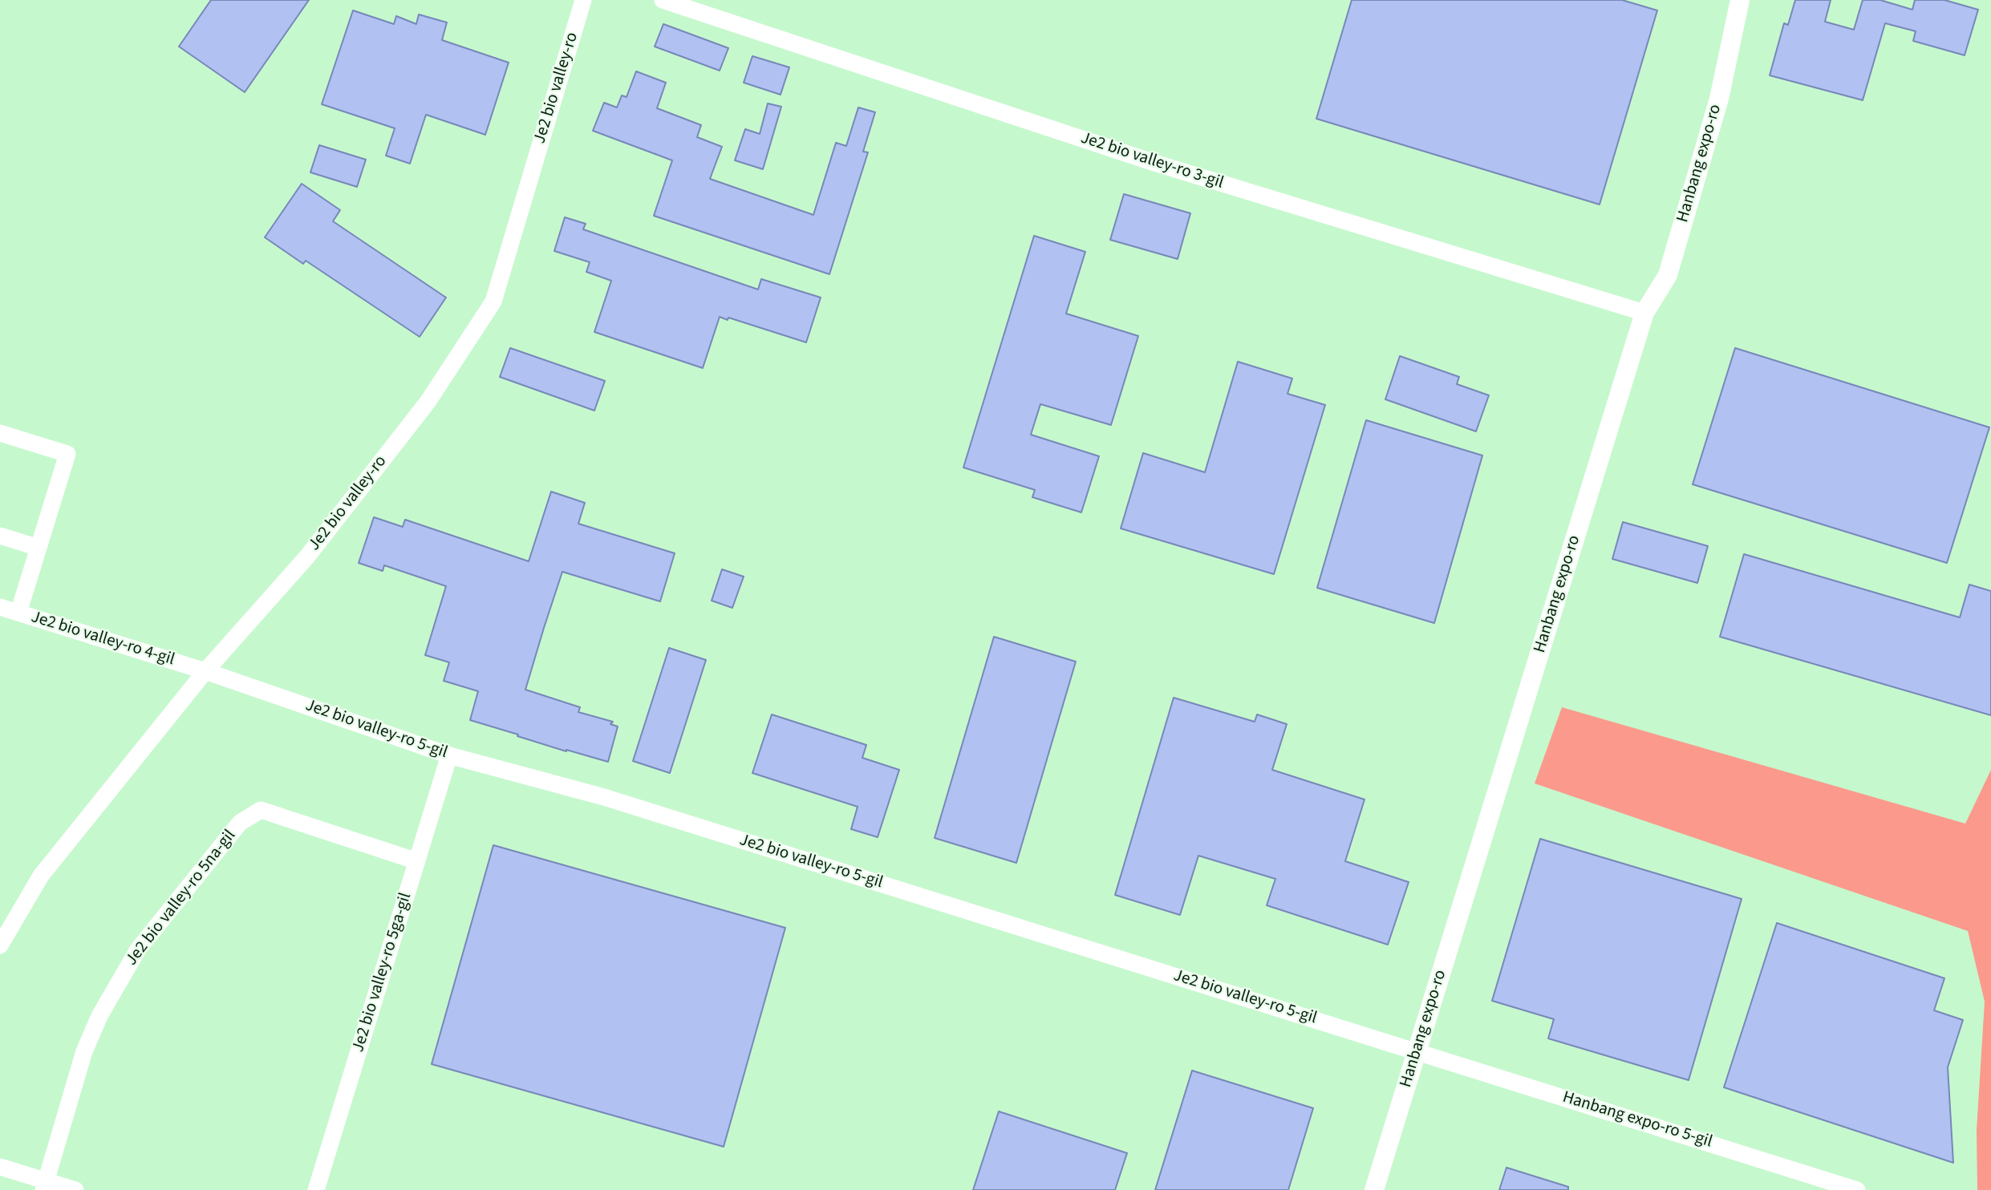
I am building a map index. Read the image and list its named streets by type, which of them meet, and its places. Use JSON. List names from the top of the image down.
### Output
{
  "streets": {
    "street": [
      "Je2 bio valley-ro",
      "Je2 bio valley-ro 3-gil",
      "Hanbang expo-ro",
      "Je2 bio valley-ro 4-gil",
      "Je2 bio valley-ro 5-gil",
      "Je2 bio valley-ro 5na-gil",
      "Je2 bio valley-ro 5ga-gil",
      "Hanbang expo-ro 5-gil"
    ]
  },
  "crossings": [
    ["Je2 bio valley-ro", "Je2 bio valley-ro 4-gil"],
    ["Je2 bio valley-ro", "Je2 bio valley-ro 5-gil"],
    ["Je2 bio valley-ro 3-gil", "Hanbang expo-ro"],
    ["Hanbang expo-ro", "Je2 bio valley-ro 5-gil"],
    ["Hanbang expo-ro", "Hanbang expo-ro 5-gil"],
    ["Je2 bio valley-ro 4-gil", "Je2 bio valley-ro 5-gil"],
    ["Je2 bio valley-ro 5-gil", "Je2 bio valley-ro 5ga-gil"],
    ["Je2 bio valley-ro 5-gil", "Hanbang expo-ro 5-gil"],
    ["Je2 bio valley-ro 5na-gil", "Je2 bio valley-ro 5ga-gil"]
  ]
}
